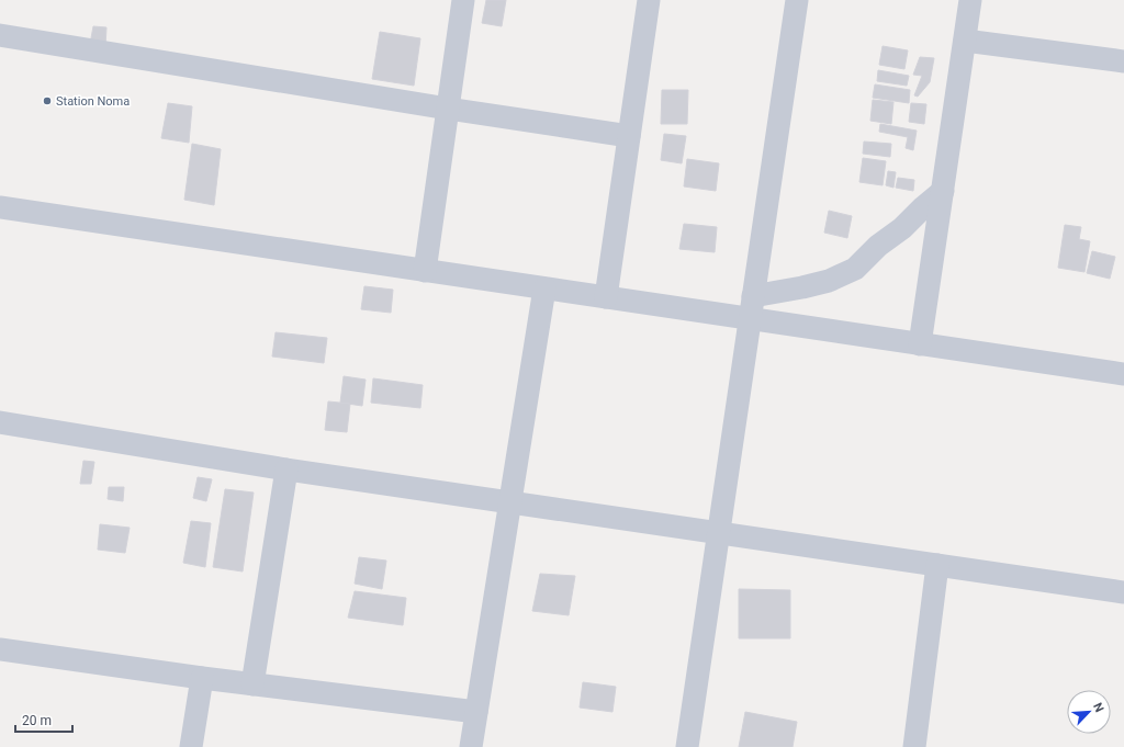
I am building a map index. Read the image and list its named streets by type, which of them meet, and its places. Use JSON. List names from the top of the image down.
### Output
{
  "places": ["Station Noma"],
  "scale_bar": "20 m",
  "north": "top right"
}
